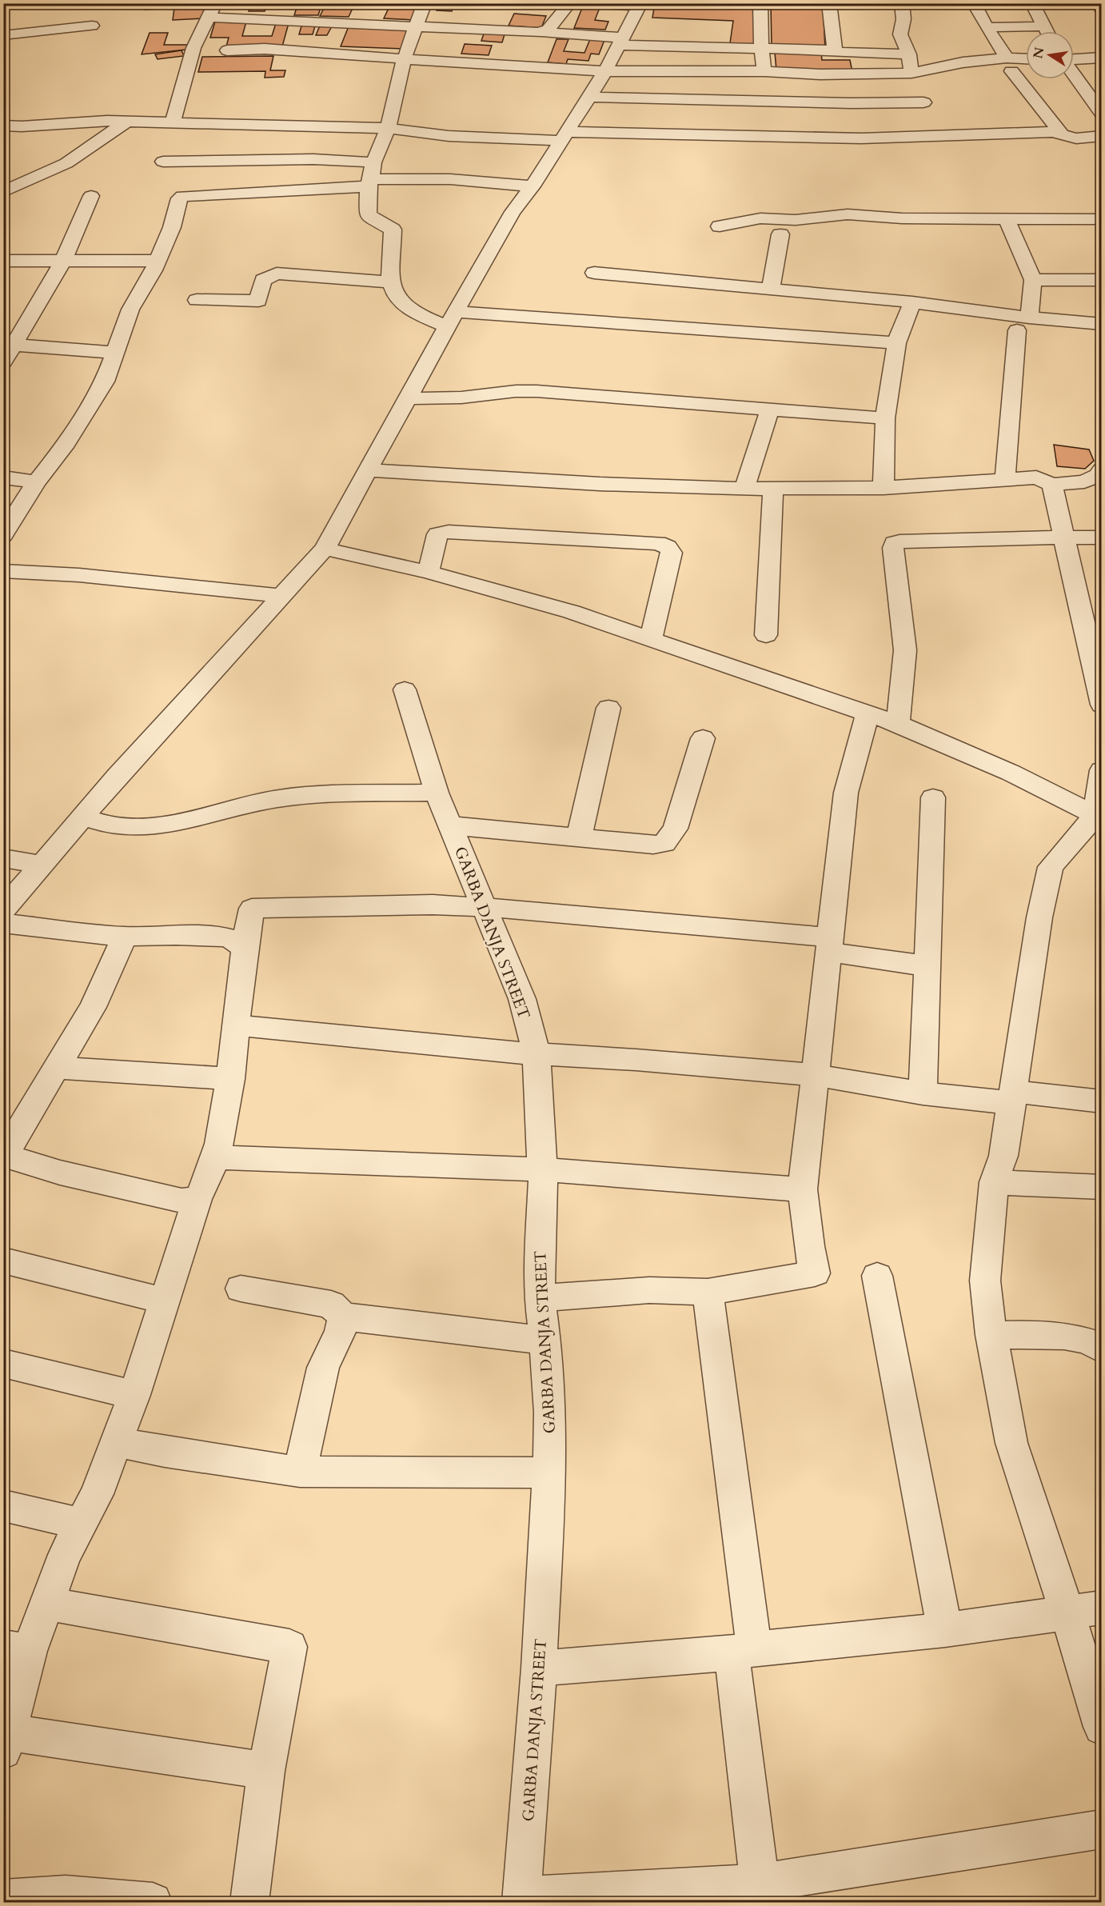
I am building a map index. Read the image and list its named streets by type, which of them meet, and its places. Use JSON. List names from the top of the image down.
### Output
{
  "streets": {
    "street": ["GARBA DANJA STREET"]
  },
  "north": "left"
}
